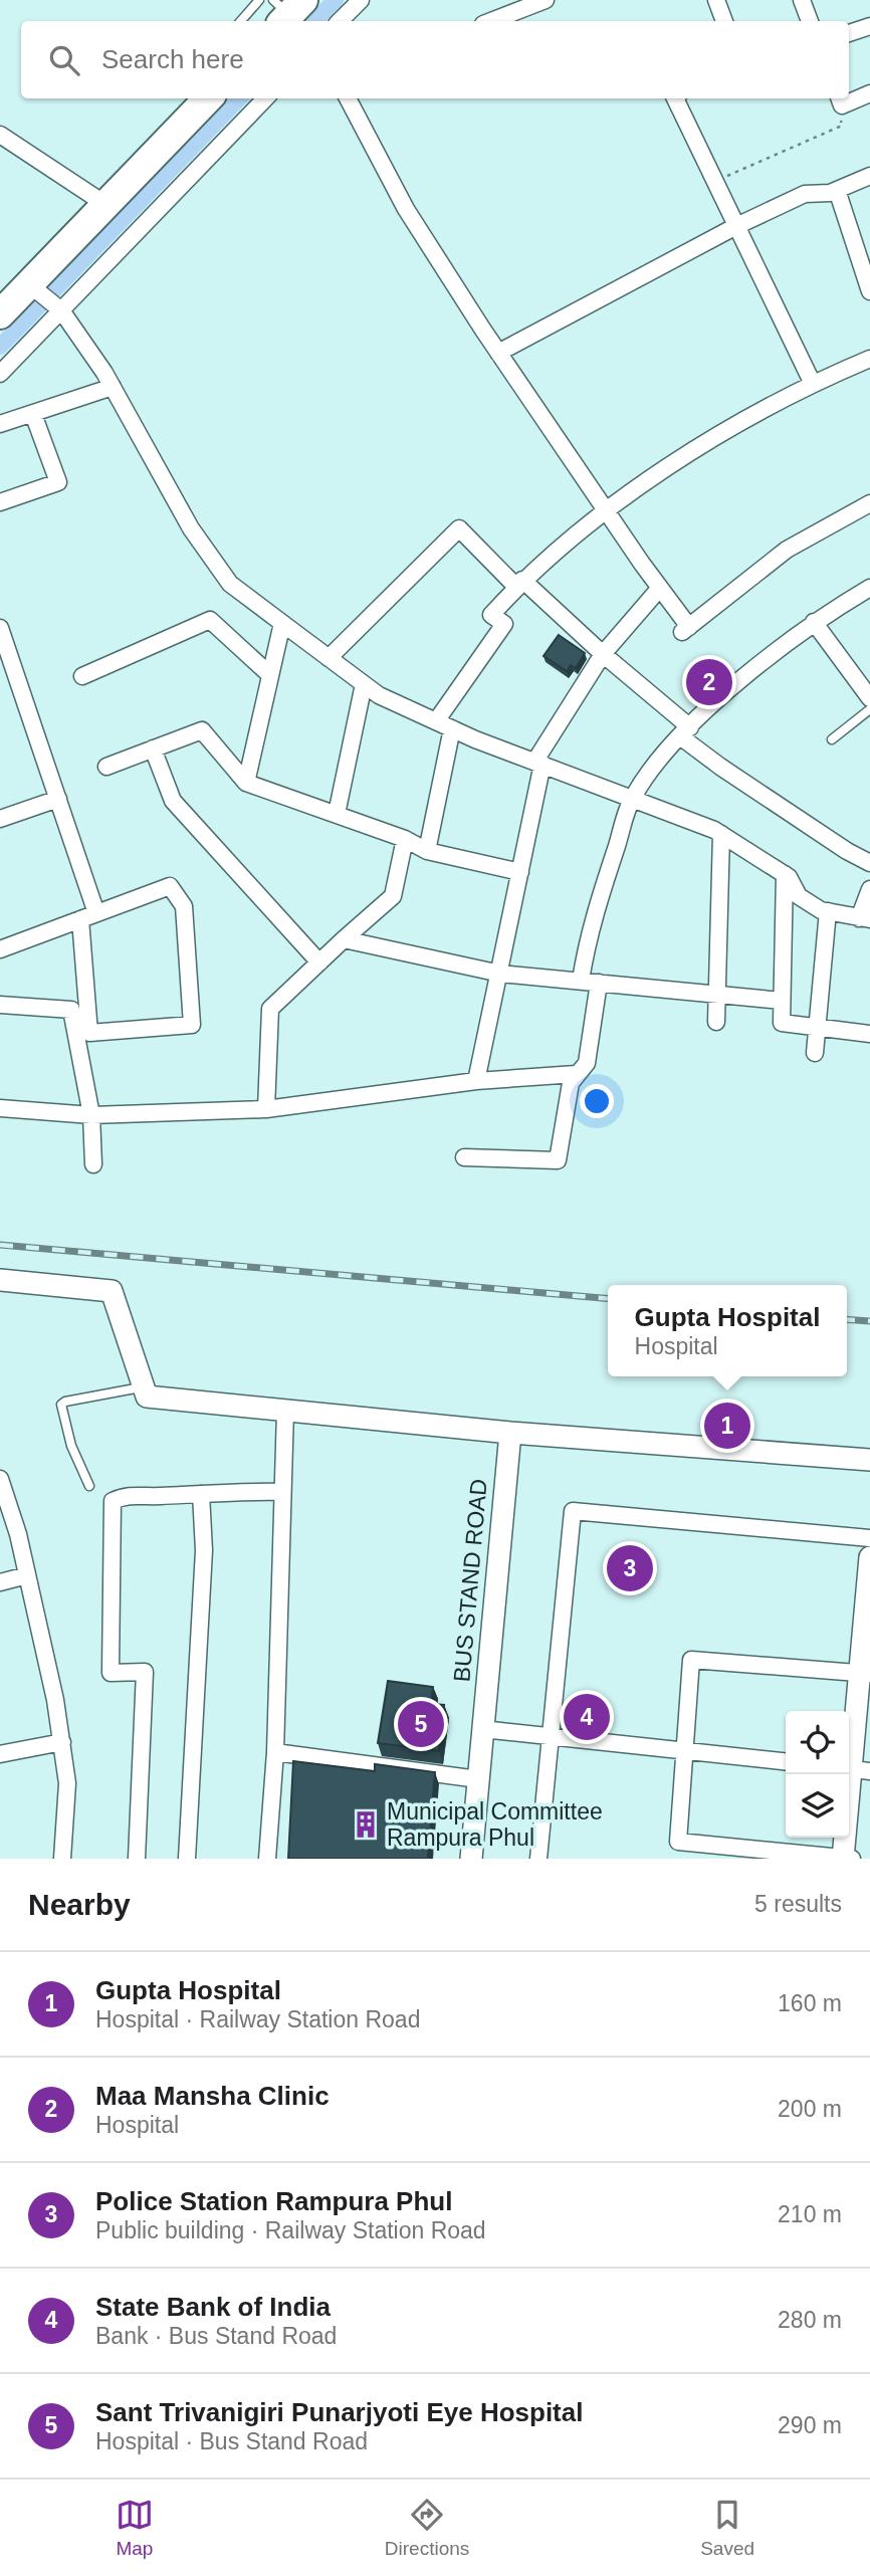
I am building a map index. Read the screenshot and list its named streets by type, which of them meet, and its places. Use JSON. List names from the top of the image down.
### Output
{
  "streets": {
    "street": ["BUS STAND ROAD"]
  },
  "places": {
    "building": ["Municipal Committee Rampura Phul"]
  },
  "page": {
    "search": "Search here",
    "pins": [
      "2",
      "1",
      "3",
      "4",
      "5"
    ],
    "popup": ["Gupta Hospital", "Hospital"],
    "heading": ["Nearby", "5 results"],
    "list": [
      {
        "mark": "1",
        "name": "Gupta Hospital",
        "note": "Hospital · Railway Station Road",
        "value": "160 m"
      },
      {
        "mark": "2",
        "name": "Maa Mansha Clinic",
        "note": "Hospital",
        "value": "200 m"
      },
      {
        "mark": "3",
        "name": "Police Station Rampura Phul",
        "note": "Public building · Railway Station Road",
        "value": "210 m"
      },
      {
        "mark": "4",
        "name": "State Bank of India",
        "note": "Bank · Bus Stand Road",
        "value": "280 m"
      },
      {
        "mark": "5",
        "name": "Sant Trivanigiri Punarjyoti Eye Hospital",
        "note": "Hospital · Bus Stand Road",
        "value": "290 m"
      }
    ],
    "nav": ["Map", "Directions", "Saved"]
  }
}
